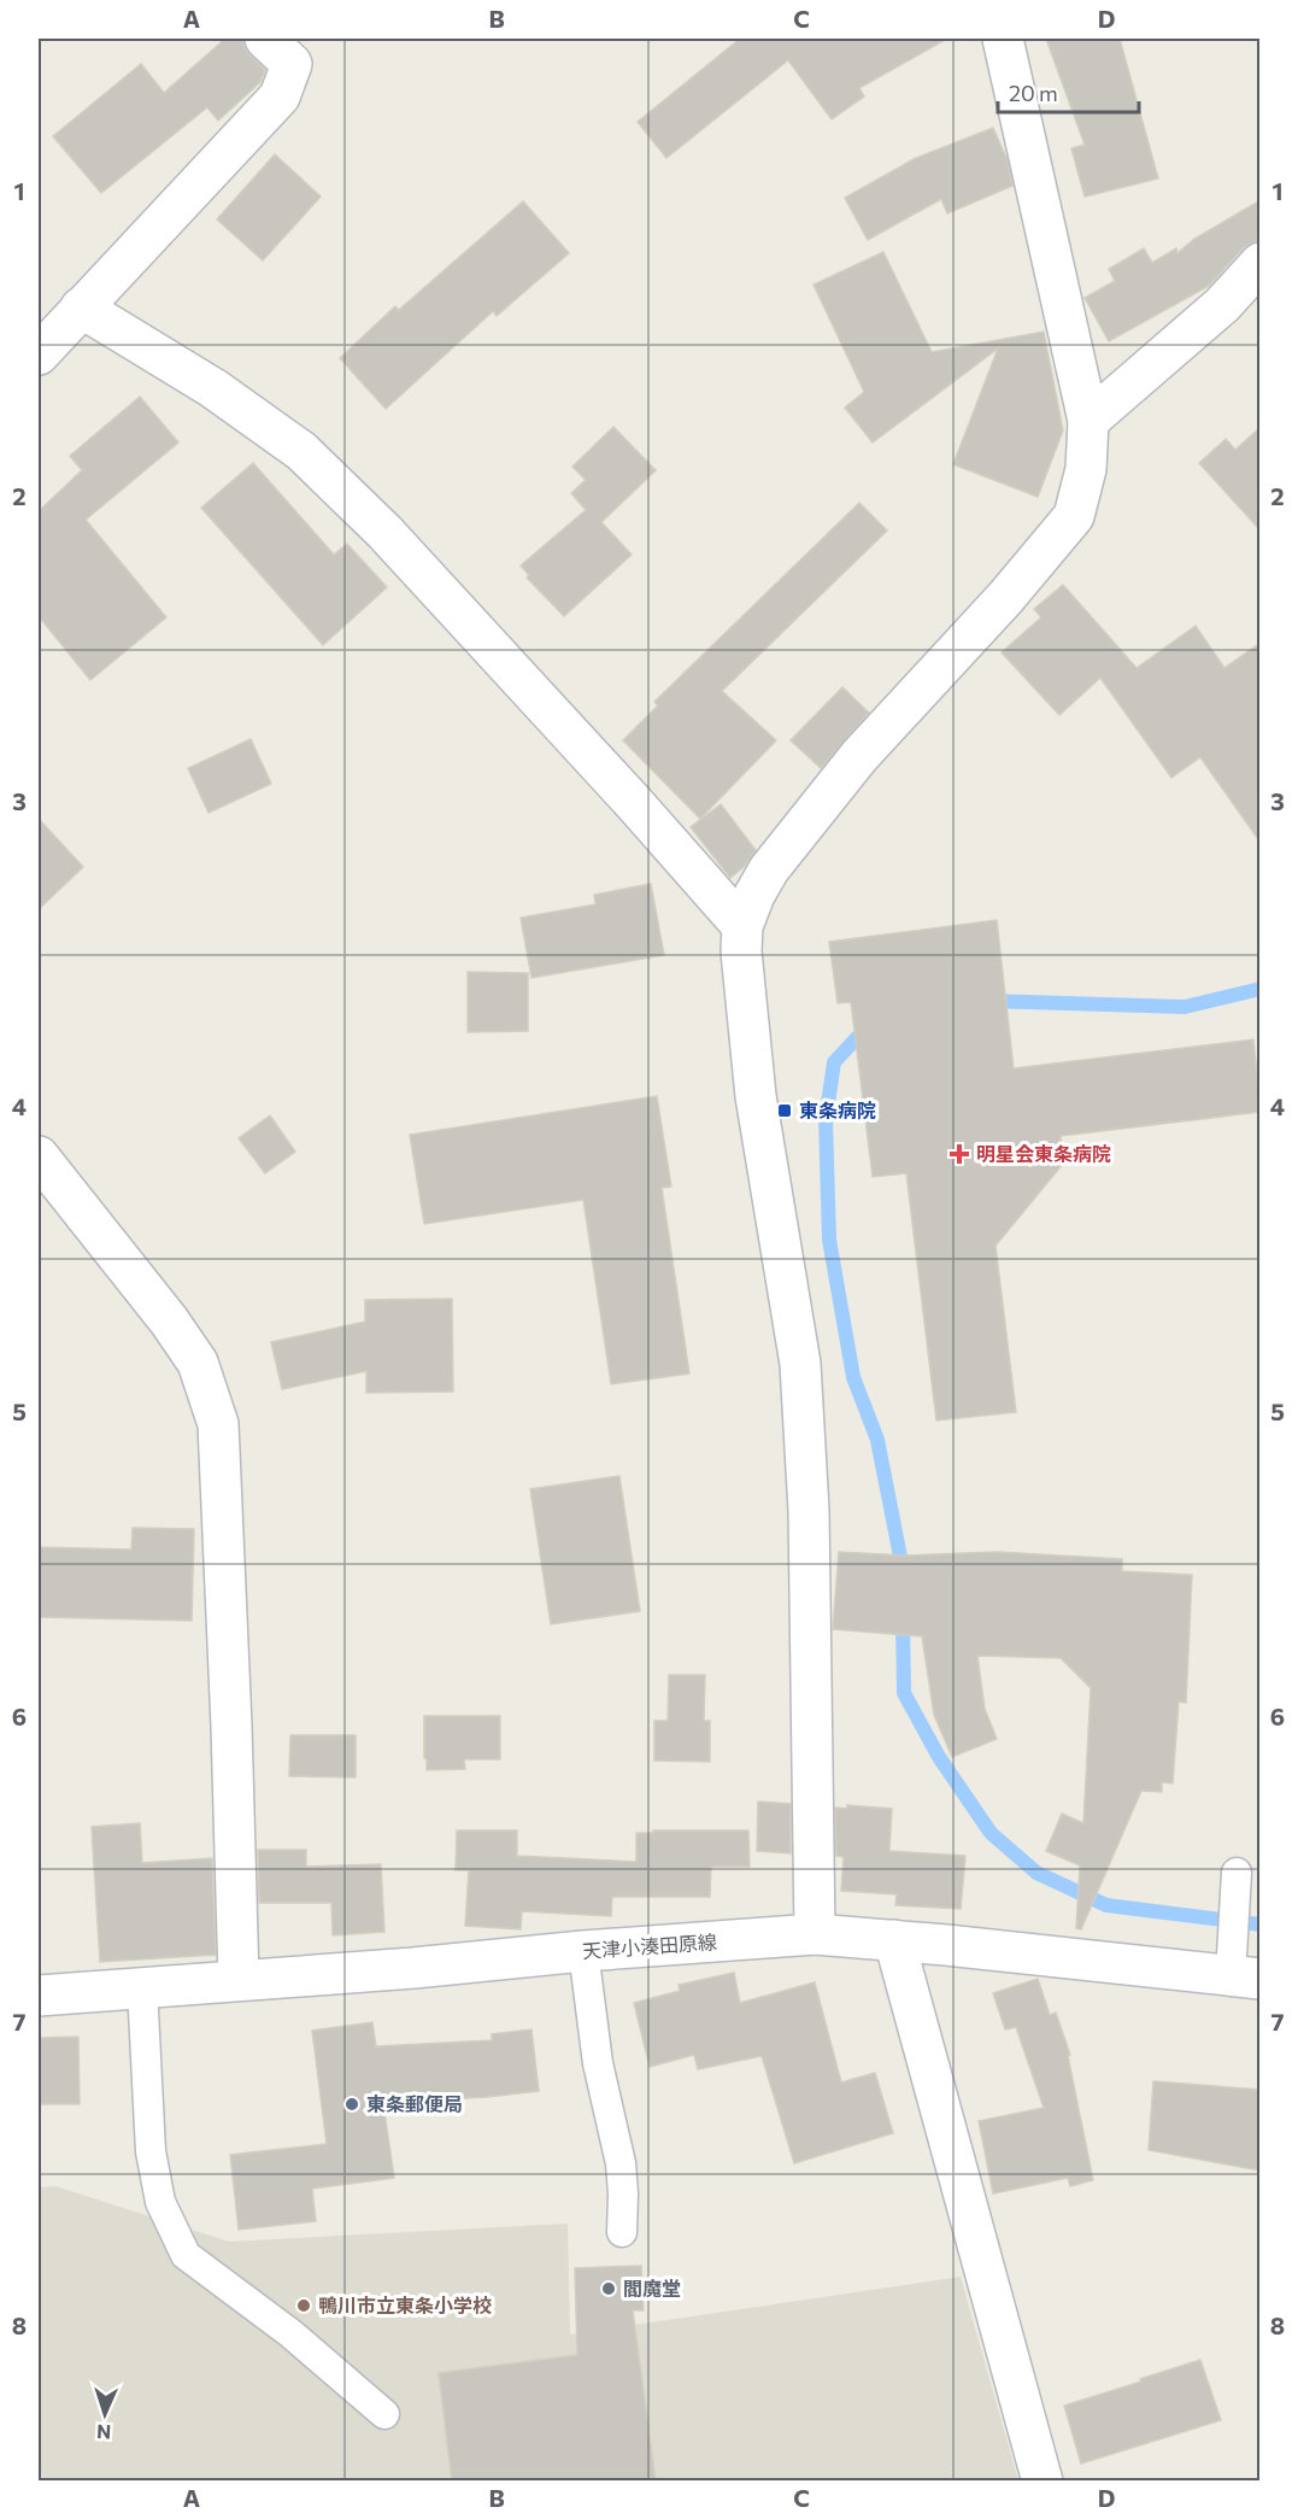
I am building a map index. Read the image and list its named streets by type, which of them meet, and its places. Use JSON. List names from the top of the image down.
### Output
{
  "streets": {
    "street": ["天津小湊田原線"]
  },
  "places": {
    "transit": ["東条病院"],
    "health": ["明星会東条病院"],
    "other": ["東条郵便局", "閻魔堂", "鴨川市立東条小学校"]
  },
  "scale_bar": "20 m",
  "north": "bottom",
  "grid": {
    "columns": [
      "A",
      "B",
      "C",
      "D"
    ],
    "rows": [
      "1",
      "2",
      "3",
      "4",
      "5",
      "6",
      "7",
      "8"
    ]
  }
}
